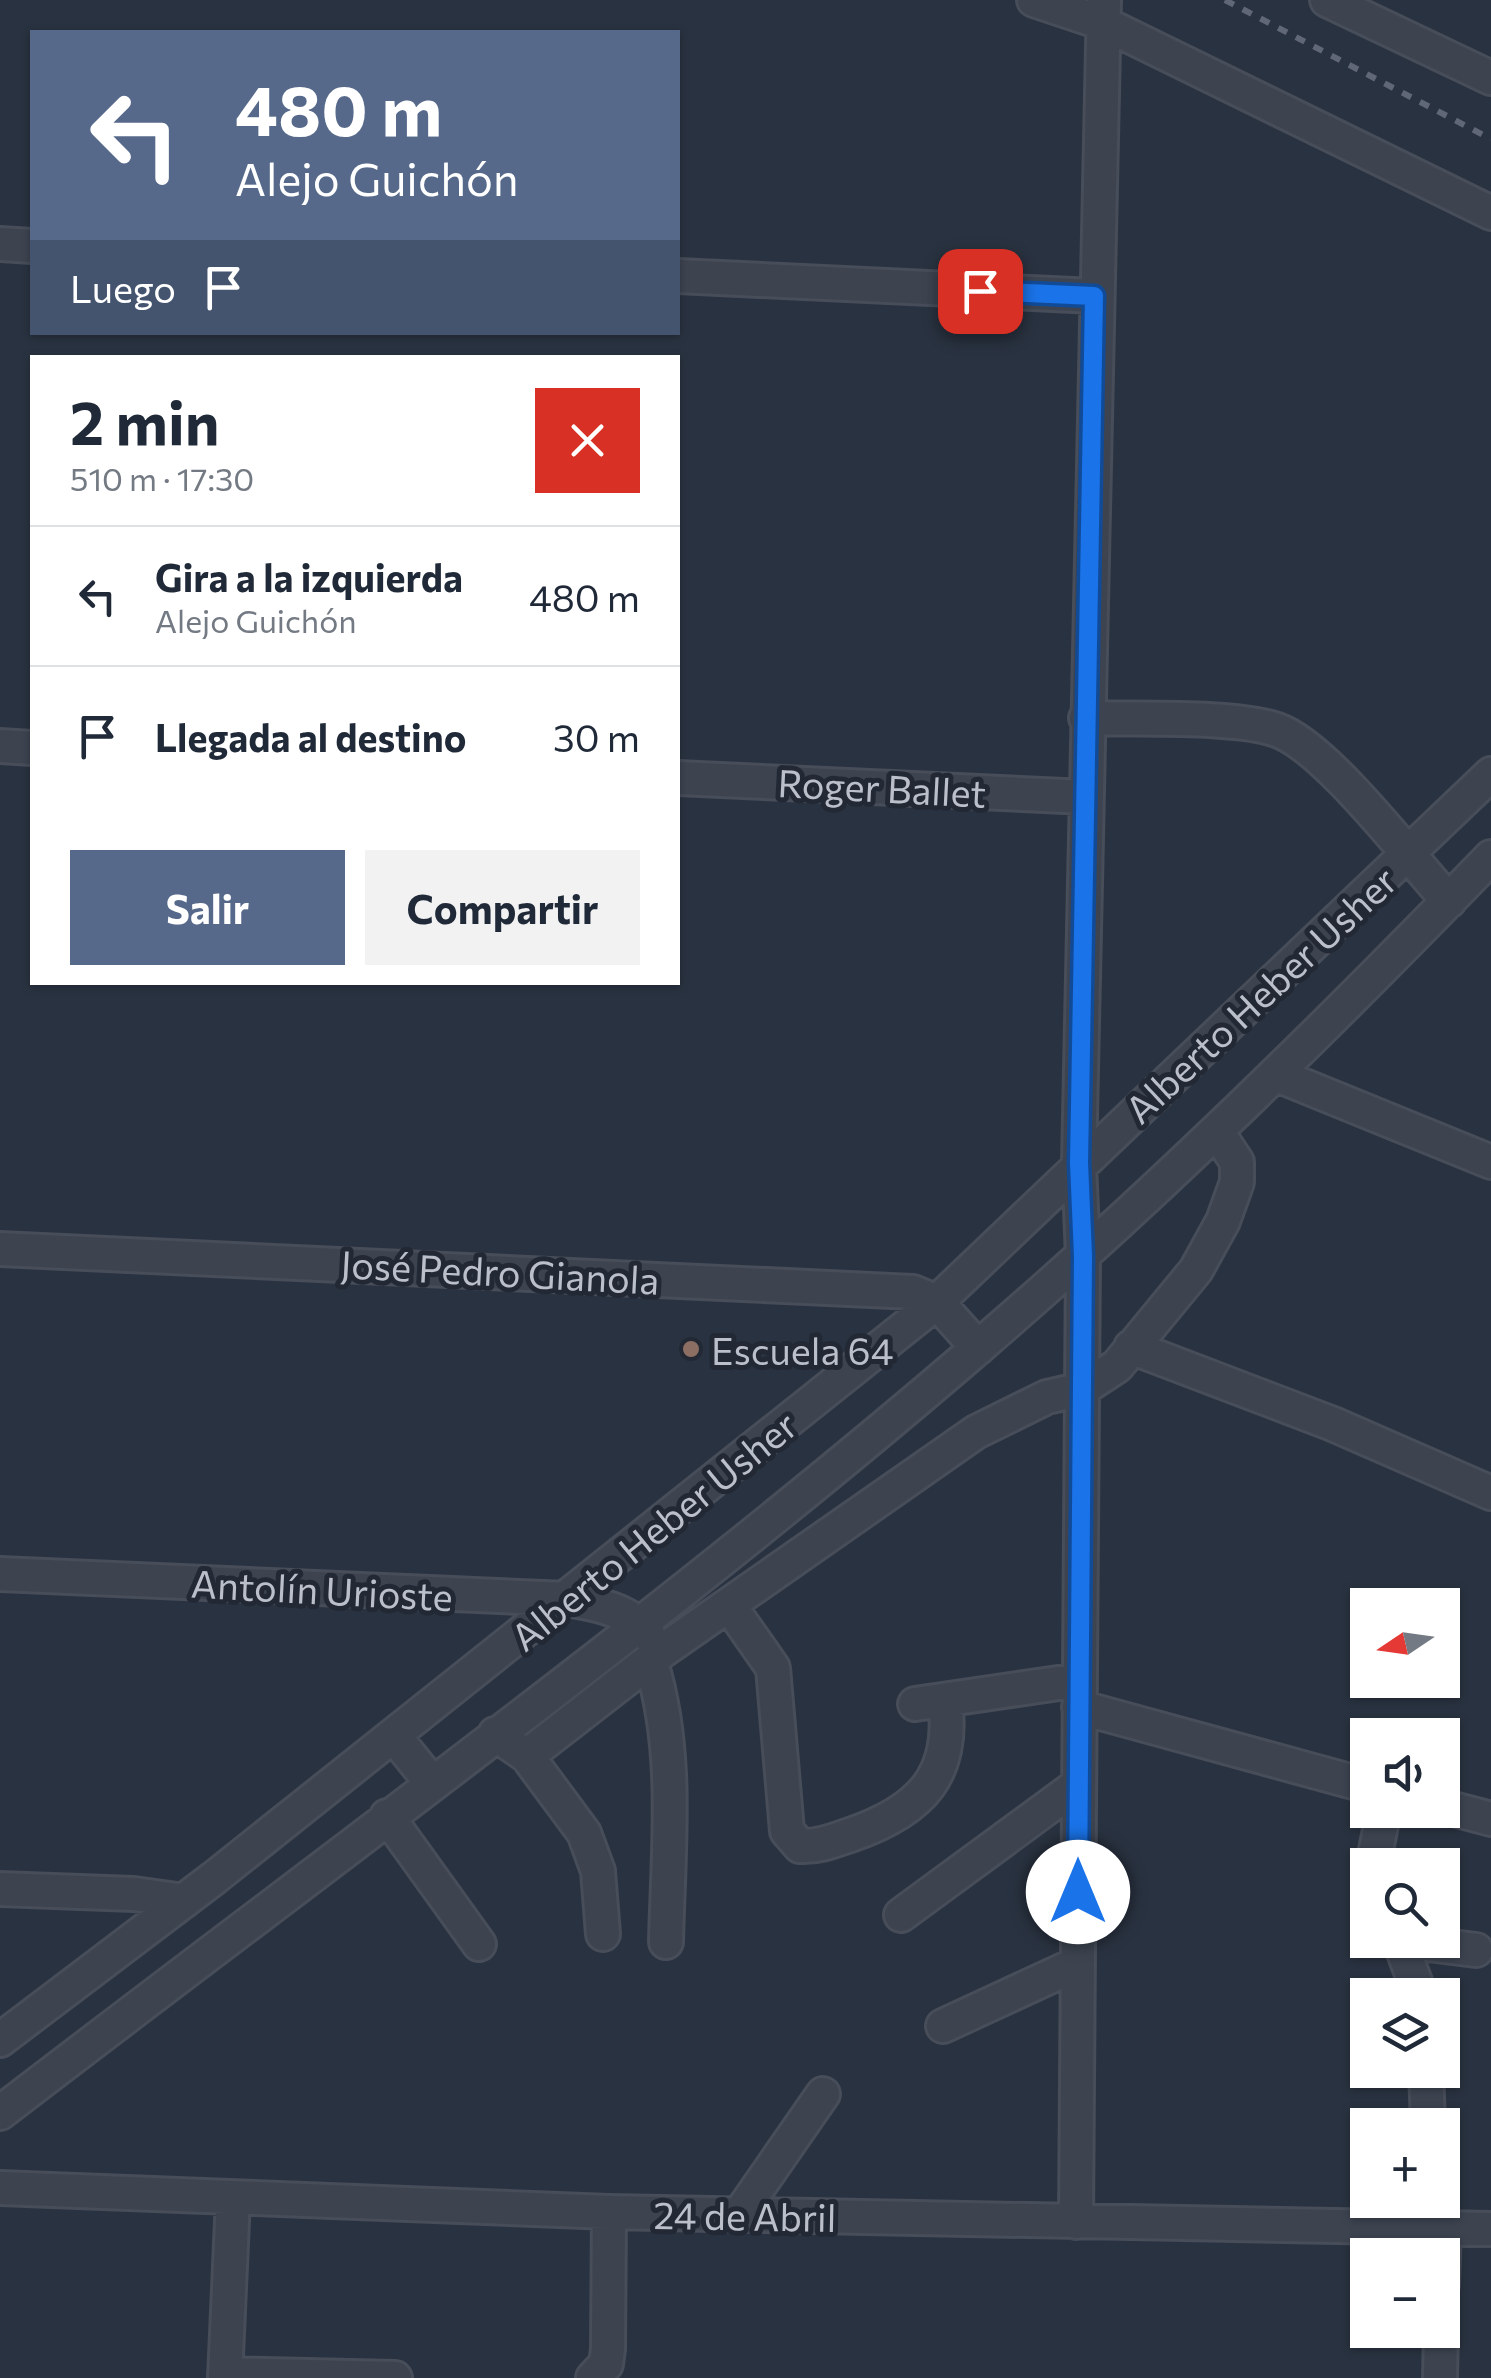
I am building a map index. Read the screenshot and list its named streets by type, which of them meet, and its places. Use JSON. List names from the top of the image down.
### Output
{
  "streets": {
    "street": [
      "Roger Ballet",
      "Alberto Heber Usher",
      "José Pedro Gianola",
      "Antolín Urioste",
      "24 de Abril"
    ]
  },
  "crossings": [
    ["Alberto Heber Usher", "José Pedro Gianola"],
    ["Alberto Heber Usher", "Antolín Urioste"]
  ],
  "places": ["Escuela 64"],
  "north": "left",
  "page": {
    "turn": ["480 m", "Alejo Guichón"],
    "then": "Luego",
    "heading": ["2 min", "510 m · 17:30"],
    "list": [
      {
        "name": "Gira a la izquierda",
        "note": "Alejo Guichón",
        "value": "480 m"
      },
      {
        "name": "Llegada al destino",
        "value": "30 m"
      }
    ],
    "buttons": ["Salir", "Compartir"],
    "map_buttons": ["+", "−"]
  }
}
